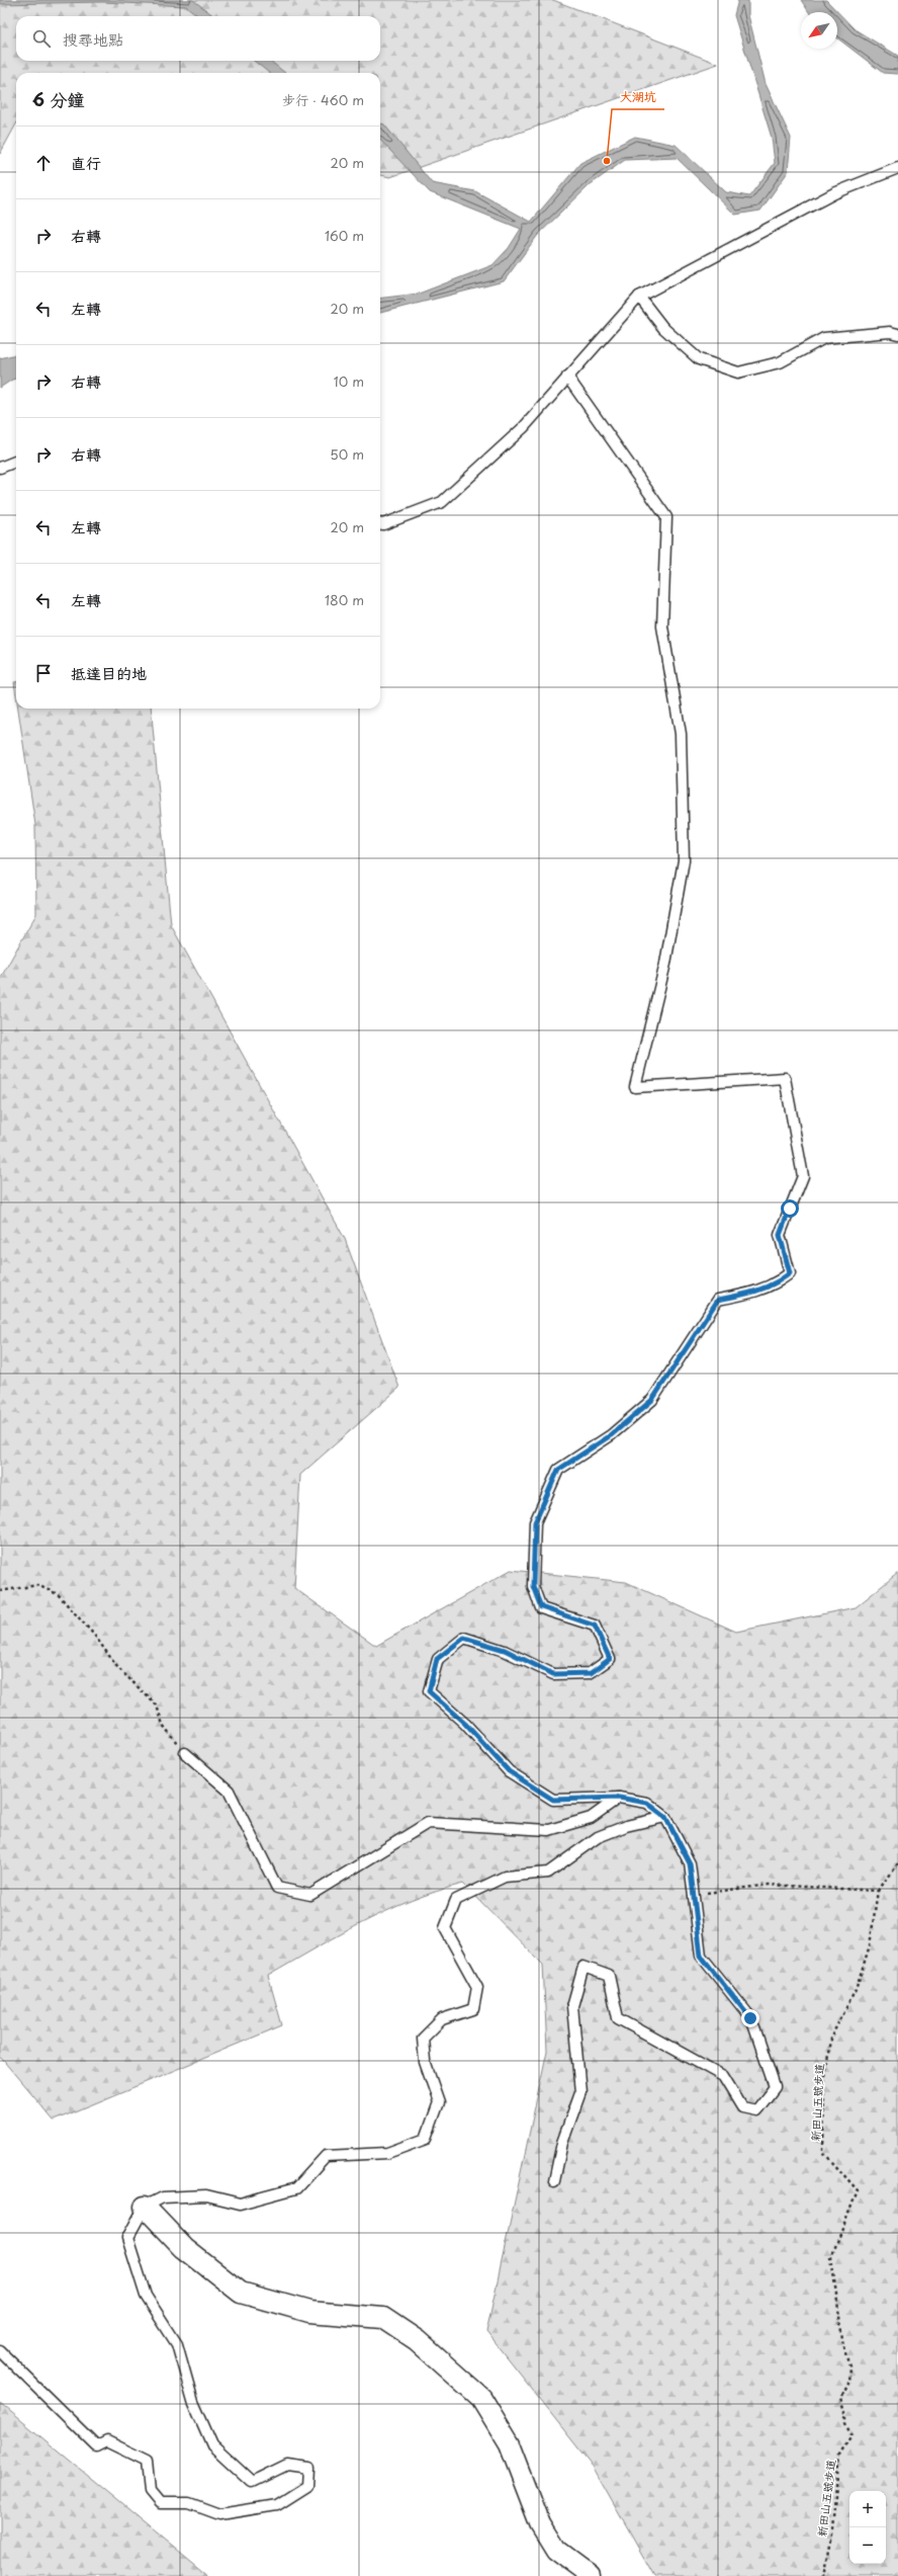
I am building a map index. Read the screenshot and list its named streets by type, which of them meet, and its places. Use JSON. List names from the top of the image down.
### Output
{
  "streets": {
    "path": ["新田山五號步道"]
  },
  "places": ["大湖坑"],
  "north": "bottom left",
  "page": {
    "search": "搜尋地點",
    "heading": ["6 分鐘", "步行 · 460 m"],
    "list": [
      ["直行", "20 m"],
      ["右轉", "160 m"],
      ["左轉", "20 m"],
      ["右轉", "10 m"],
      ["右轉", "50 m"],
      ["左轉", "20 m"],
      ["左轉", "180 m"],
      "抵達目的地"
    ],
    "map_buttons": ["+", "−"]
  }
}
